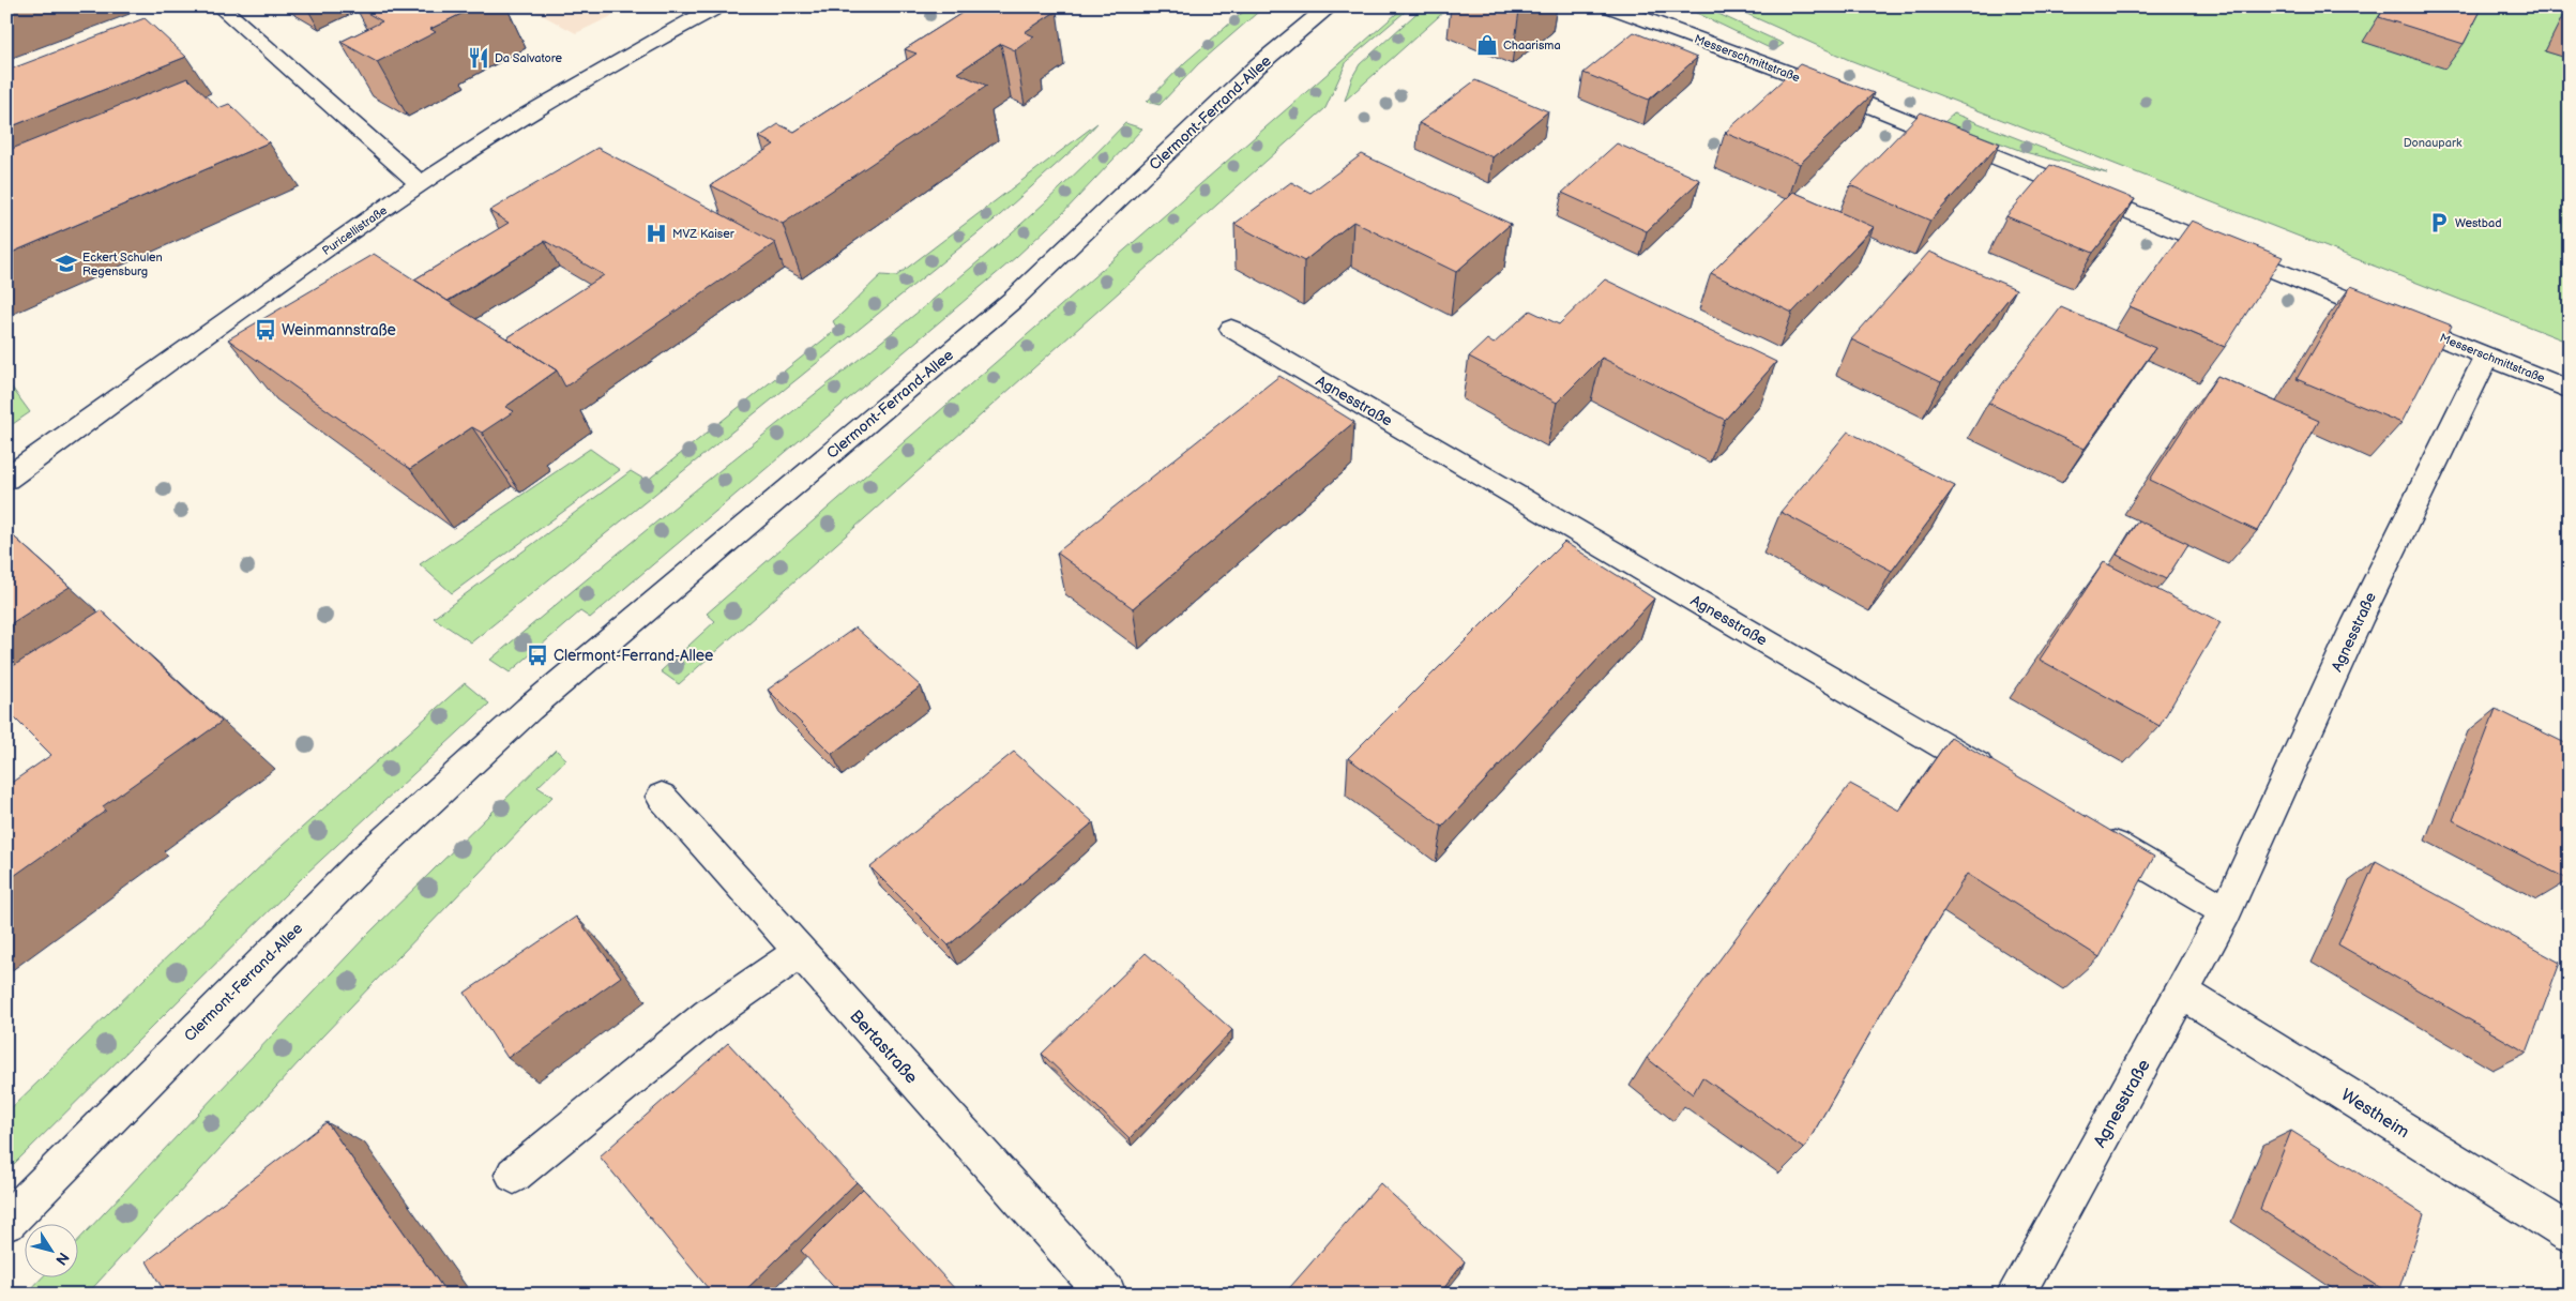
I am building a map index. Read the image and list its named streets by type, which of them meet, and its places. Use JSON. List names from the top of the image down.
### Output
{
  "streets": {
    "street": [
      "Messerschmittstraße",
      "Clermont-Ferrand-Allee",
      "Puricellistraße",
      "Agnesstraße",
      "Bertastraße",
      "Westheim"
    ]
  },
  "crossings": [
    ["Messerschmittstraße", "Agnesstraße"],
    ["Agnesstraße", "Westheim"]
  ],
  "parks": ["Donaupark"],
  "places": {
    "shop": ["Chaarisma"],
    "restaurant": ["Da Salvatore"],
    "parking": ["Westbad"],
    "hospital": ["MVZ Kaiser"],
    "school or university": ["Eckert Schulen Regensburg"],
    "bus stop": ["Weinmannstraße", "Clermont-Ferrand-Allee"]
  },
  "north": "bottom right"
}
